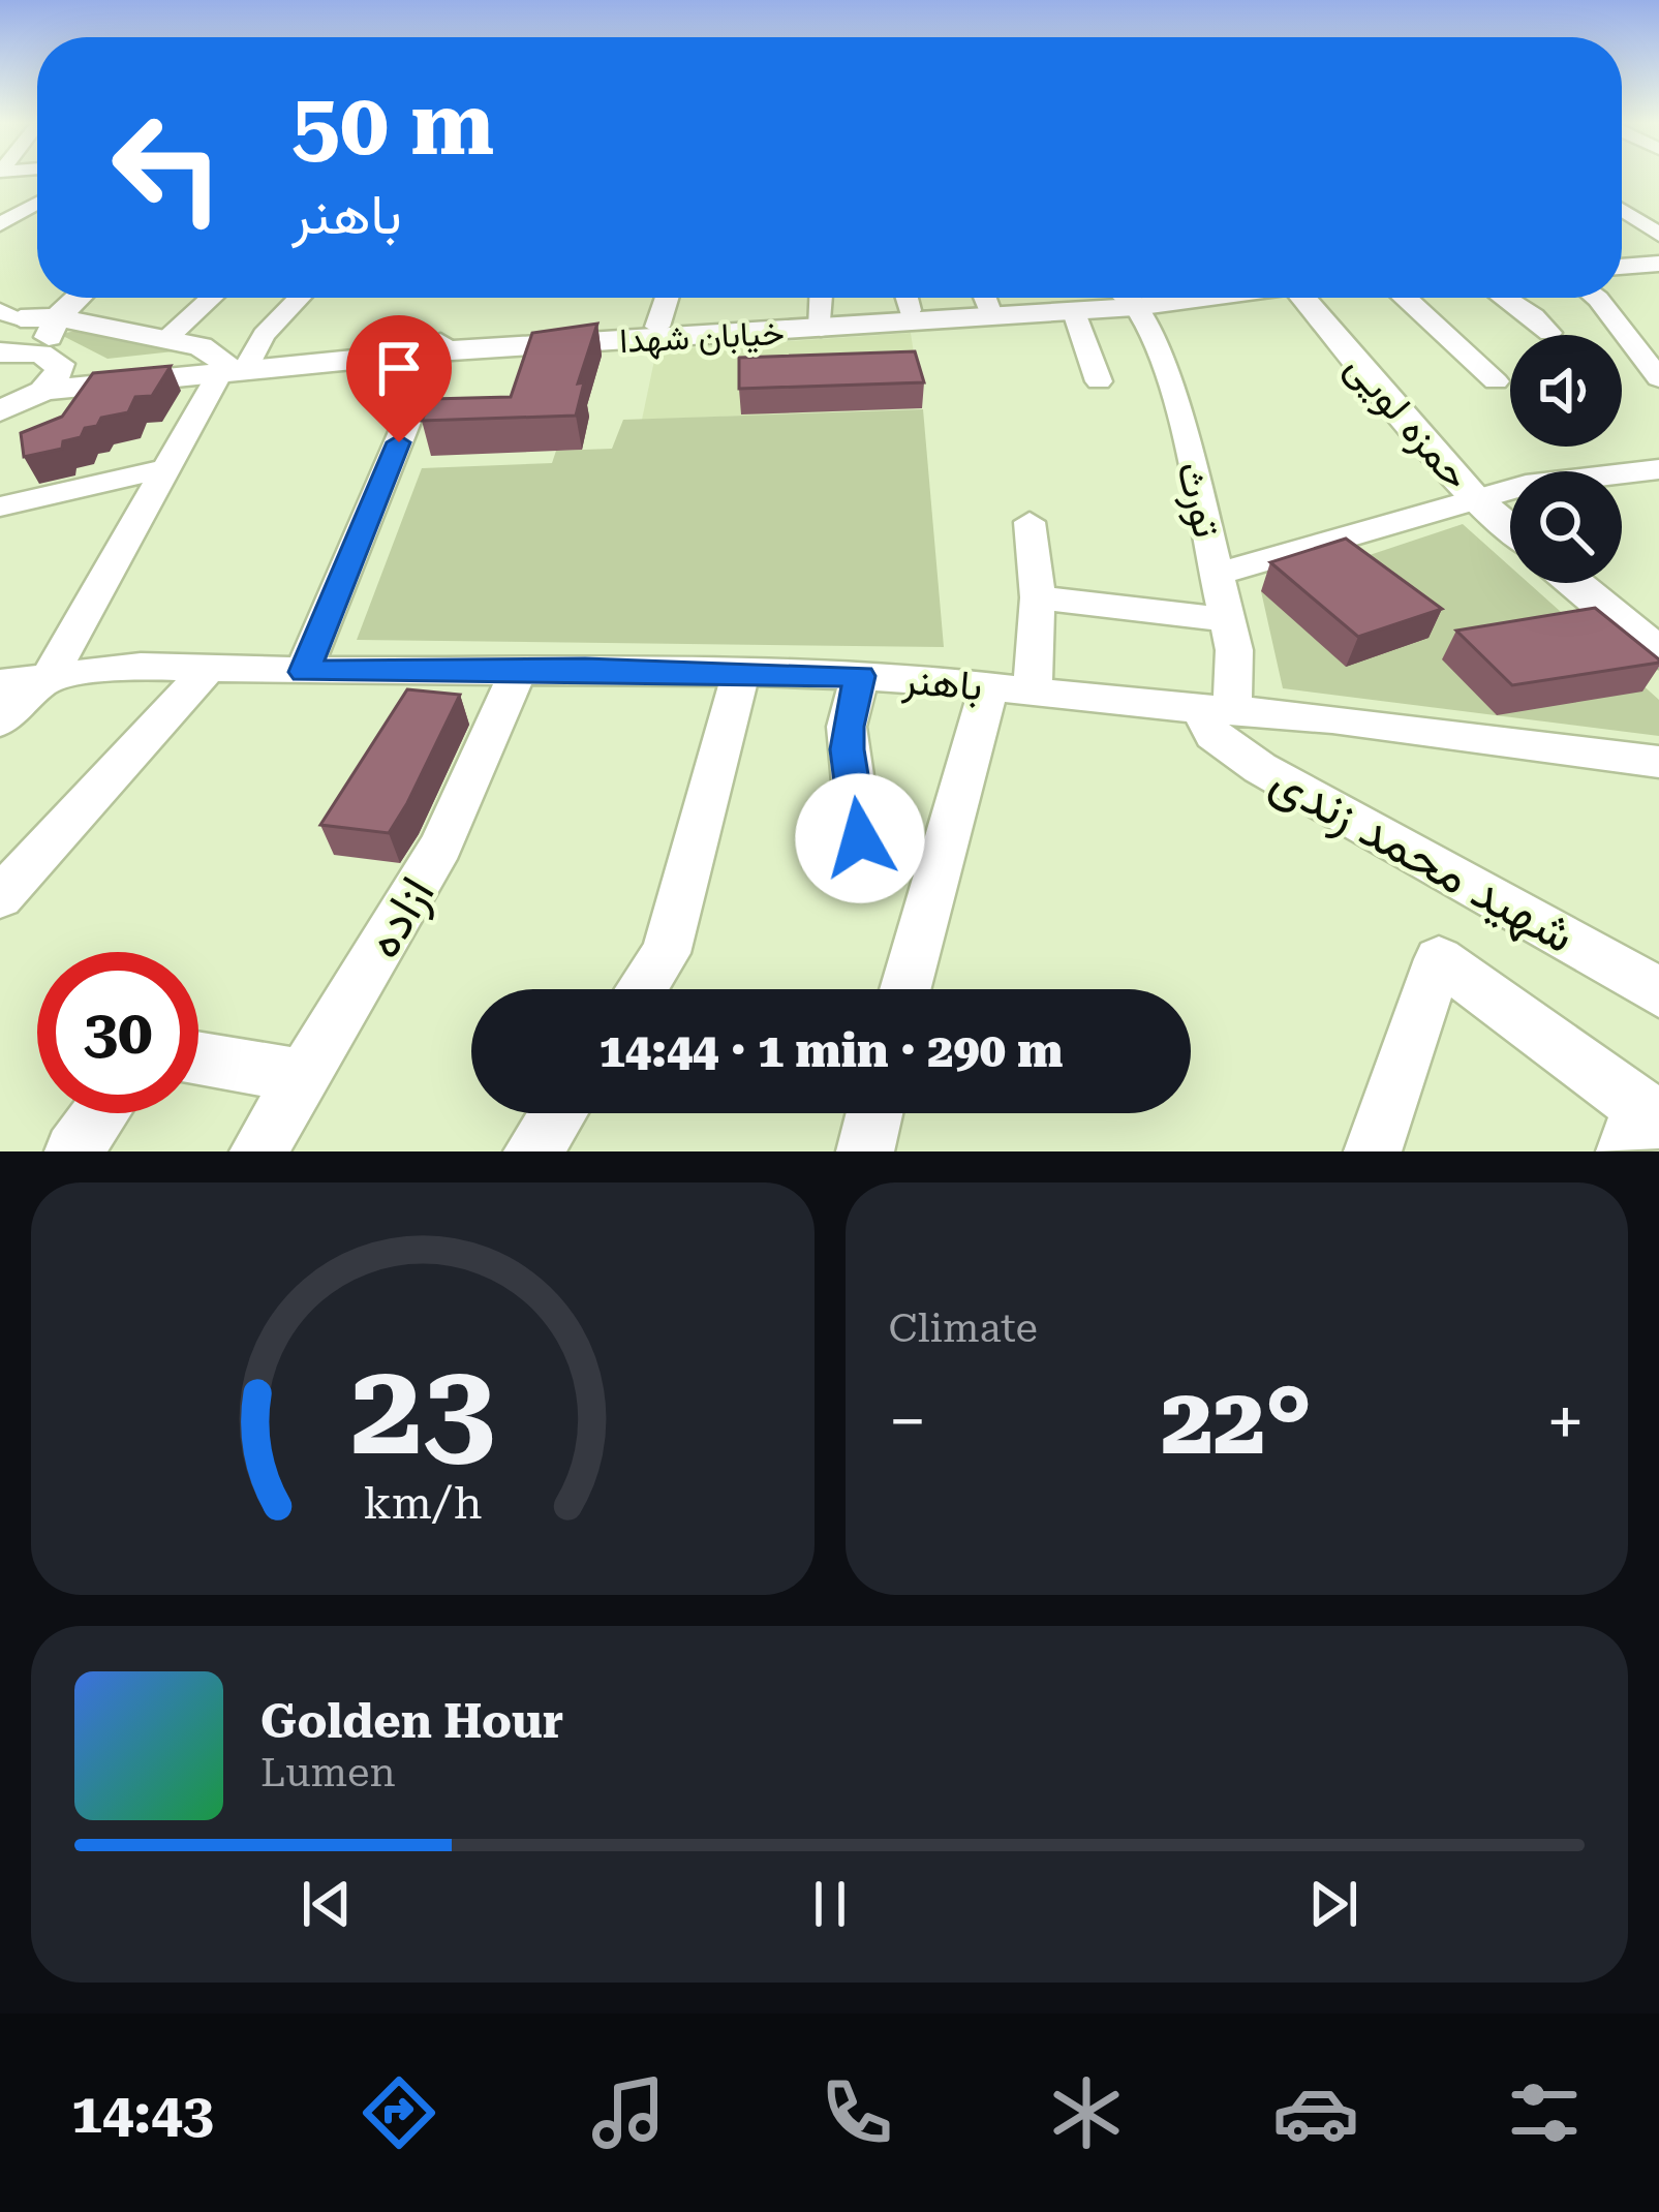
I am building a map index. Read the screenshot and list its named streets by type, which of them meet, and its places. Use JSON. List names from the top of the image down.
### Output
{
  "streets": {
    "main road": ["خیابان شهدا", "حمزه لویی"],
    "street": [
      "تورث",
      "باهنر",
      "شهید محمد زندی",
      "ازاده"
    ]
  },
  "crossings": [
    ["تورث", "باهنر"],
    ["تورث", "شهید محمد زندی"],
    ["باهنر", "شهید محمد زندی"],
    ["باهنر", "ازاده"]
  ],
  "page": {
    "turn": ["50 m", "باهنر"],
    "limit": "30",
    "trip": "14:44 · 1 min · 290 m",
    "tile": "Climate",
    "heat": ["−", "22°", "+"],
    "song": ["Golden Hour", "Lumen"],
    "tabs": "14:43",
    "gauge": ["23", "km/h"]
  }
}
